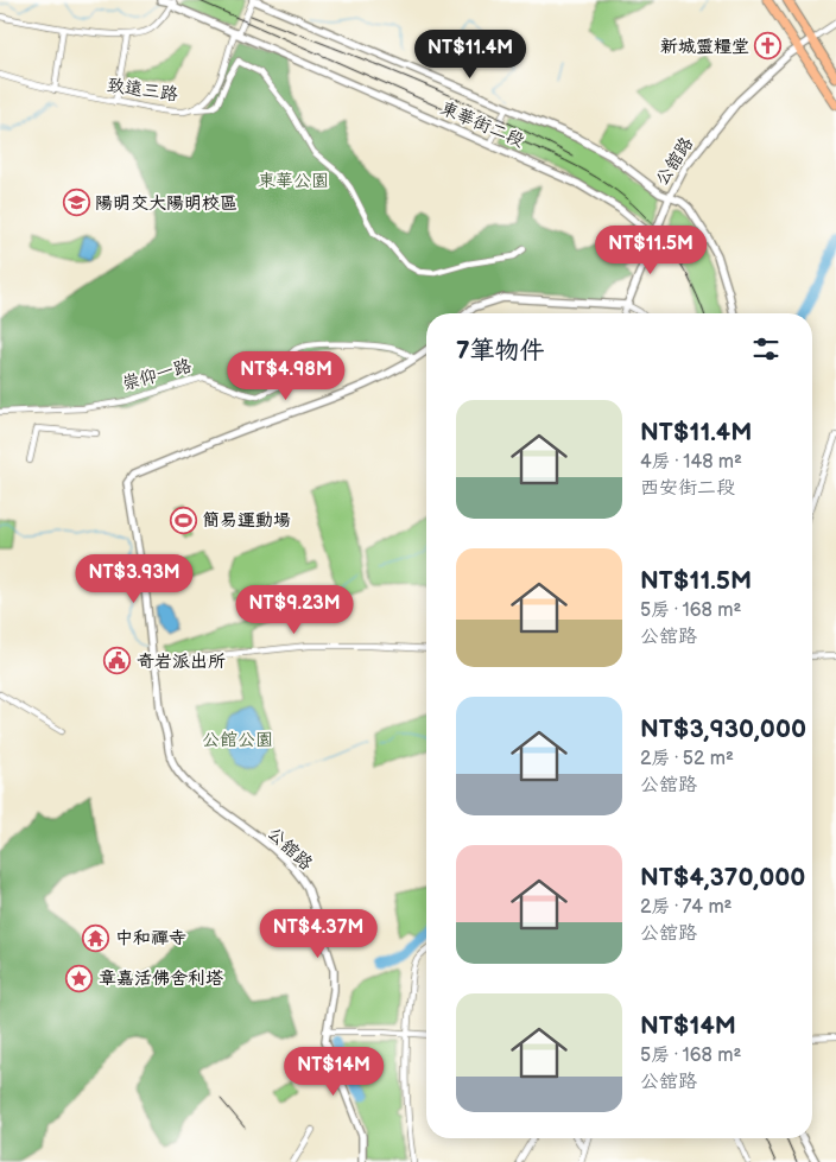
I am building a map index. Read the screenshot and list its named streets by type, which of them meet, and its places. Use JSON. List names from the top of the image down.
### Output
{
  "streets": {
    "street": [
      "致遠三路",
      "東華街二段",
      "公舘路",
      "崇仰一路"
    ]
  },
  "crossings": [
    ["致遠三路", "東華街二段"],
    ["東華街二段", "公舘路"],
    ["公舘路", "崇仰一路"]
  ],
  "parks": ["東華公園", "公館公園"],
  "places": {
    "church": ["新城靈糧堂"],
    "school or university": ["陽明交大陽明校區"],
    "sports": ["簡易運動場"],
    "public building": ["奇岩派出所"],
    "temple": ["中和禪寺"],
    "place": ["章嘉活佛舍利塔"]
  },
  "page": {
    "price": [
      "NT$11.4M",
      "NT$11.5M",
      "NT$4.98M",
      "NT$3.93M",
      "NT$9.23M",
      "NT$4.37M",
      "NT$14M"
    ],
    "heading": "7筆物件",
    "list": [
      {
        "name": "NT$11.4M",
        "note": "4房 · 148 m² · 西安街二段"
      },
      {
        "name": "NT$11.5M",
        "note": "5房 · 168 m² · 公舘路"
      },
      {
        "name": "NT$3,930,000",
        "note": "2房 · 52 m² · 公舘路"
      },
      {
        "name": "NT$4,370,000",
        "note": "2房 · 74 m² · 公舘路"
      },
      {
        "name": "NT$14M",
        "note": "5房 · 168 m² · 公舘路"
      }
    ]
  }
}
